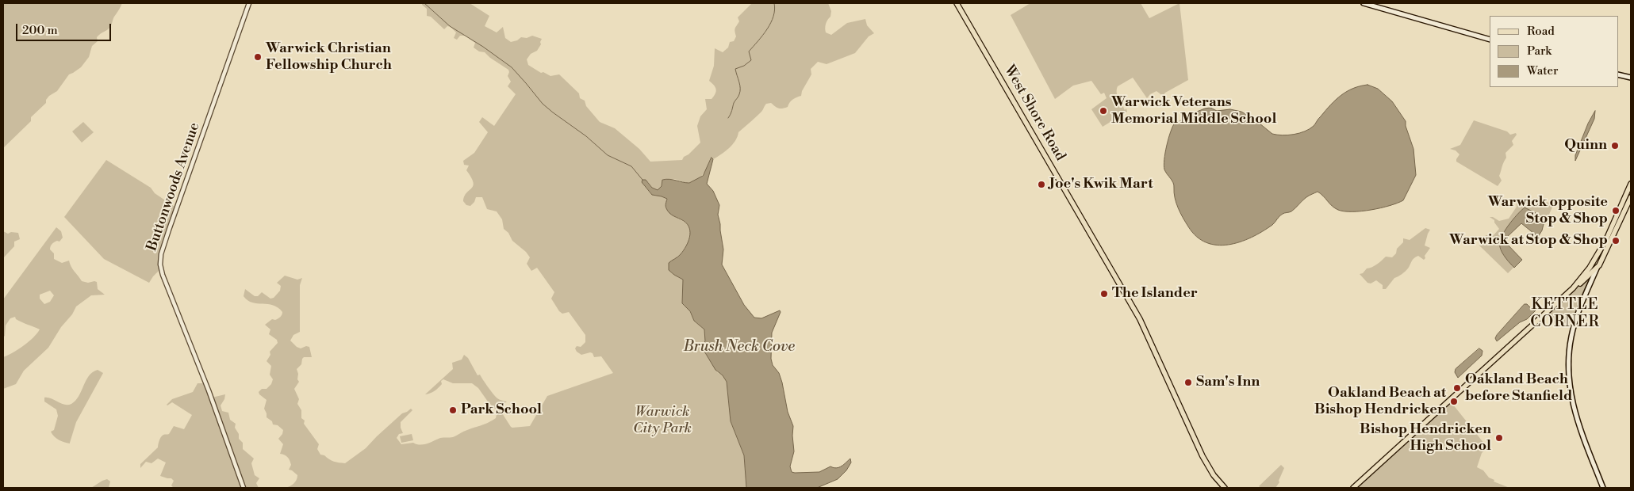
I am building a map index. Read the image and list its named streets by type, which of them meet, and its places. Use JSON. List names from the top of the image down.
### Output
{
  "streets": {
    "main road": ["West Shore Road"],
    "street": ["Buttonwoods Avenue"]
  },
  "districts": ["KETTLE CORNER"],
  "water": ["Brush Neck Cove"],
  "parks": ["Warwick City Park"],
  "places": [
    "Warwick Christian Fellowship Church",
    "Warwick Veterans Memorial Middle School",
    "Quinn",
    "Joe's Kwik Mart",
    "Warwick opposite Stop & Shop",
    "Warwick at Stop & Shop",
    "The Islander",
    "Sam's Inn",
    "Oakland Beach before Stanfield",
    "Oakland Beach at Bishop Hendricken",
    "Park School",
    "Bishop Hendricken High School"
  ],
  "legend": ["Road", "Park", "Water"],
  "scale_bar": "200 m"
}
